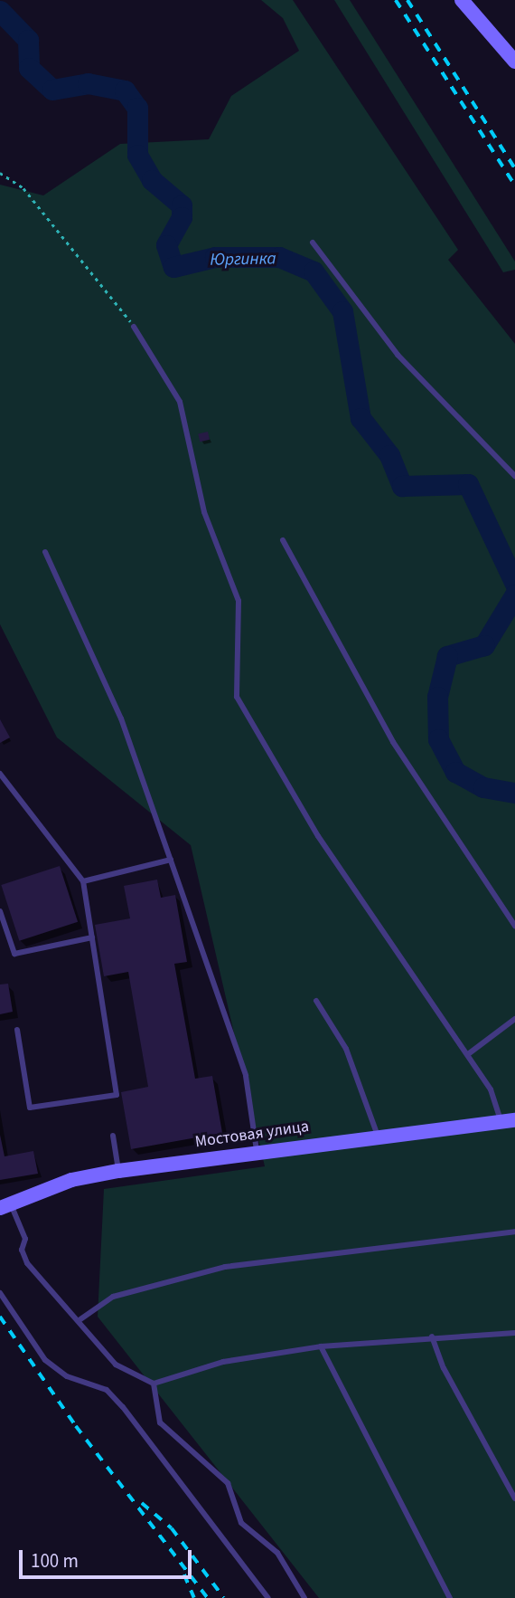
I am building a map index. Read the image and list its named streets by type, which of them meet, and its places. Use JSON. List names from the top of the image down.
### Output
{
  "streets": {
    "street": ["Мостовая улица"]
  },
  "water": ["Юргинка"],
  "scale_bar": "100 m"
}
